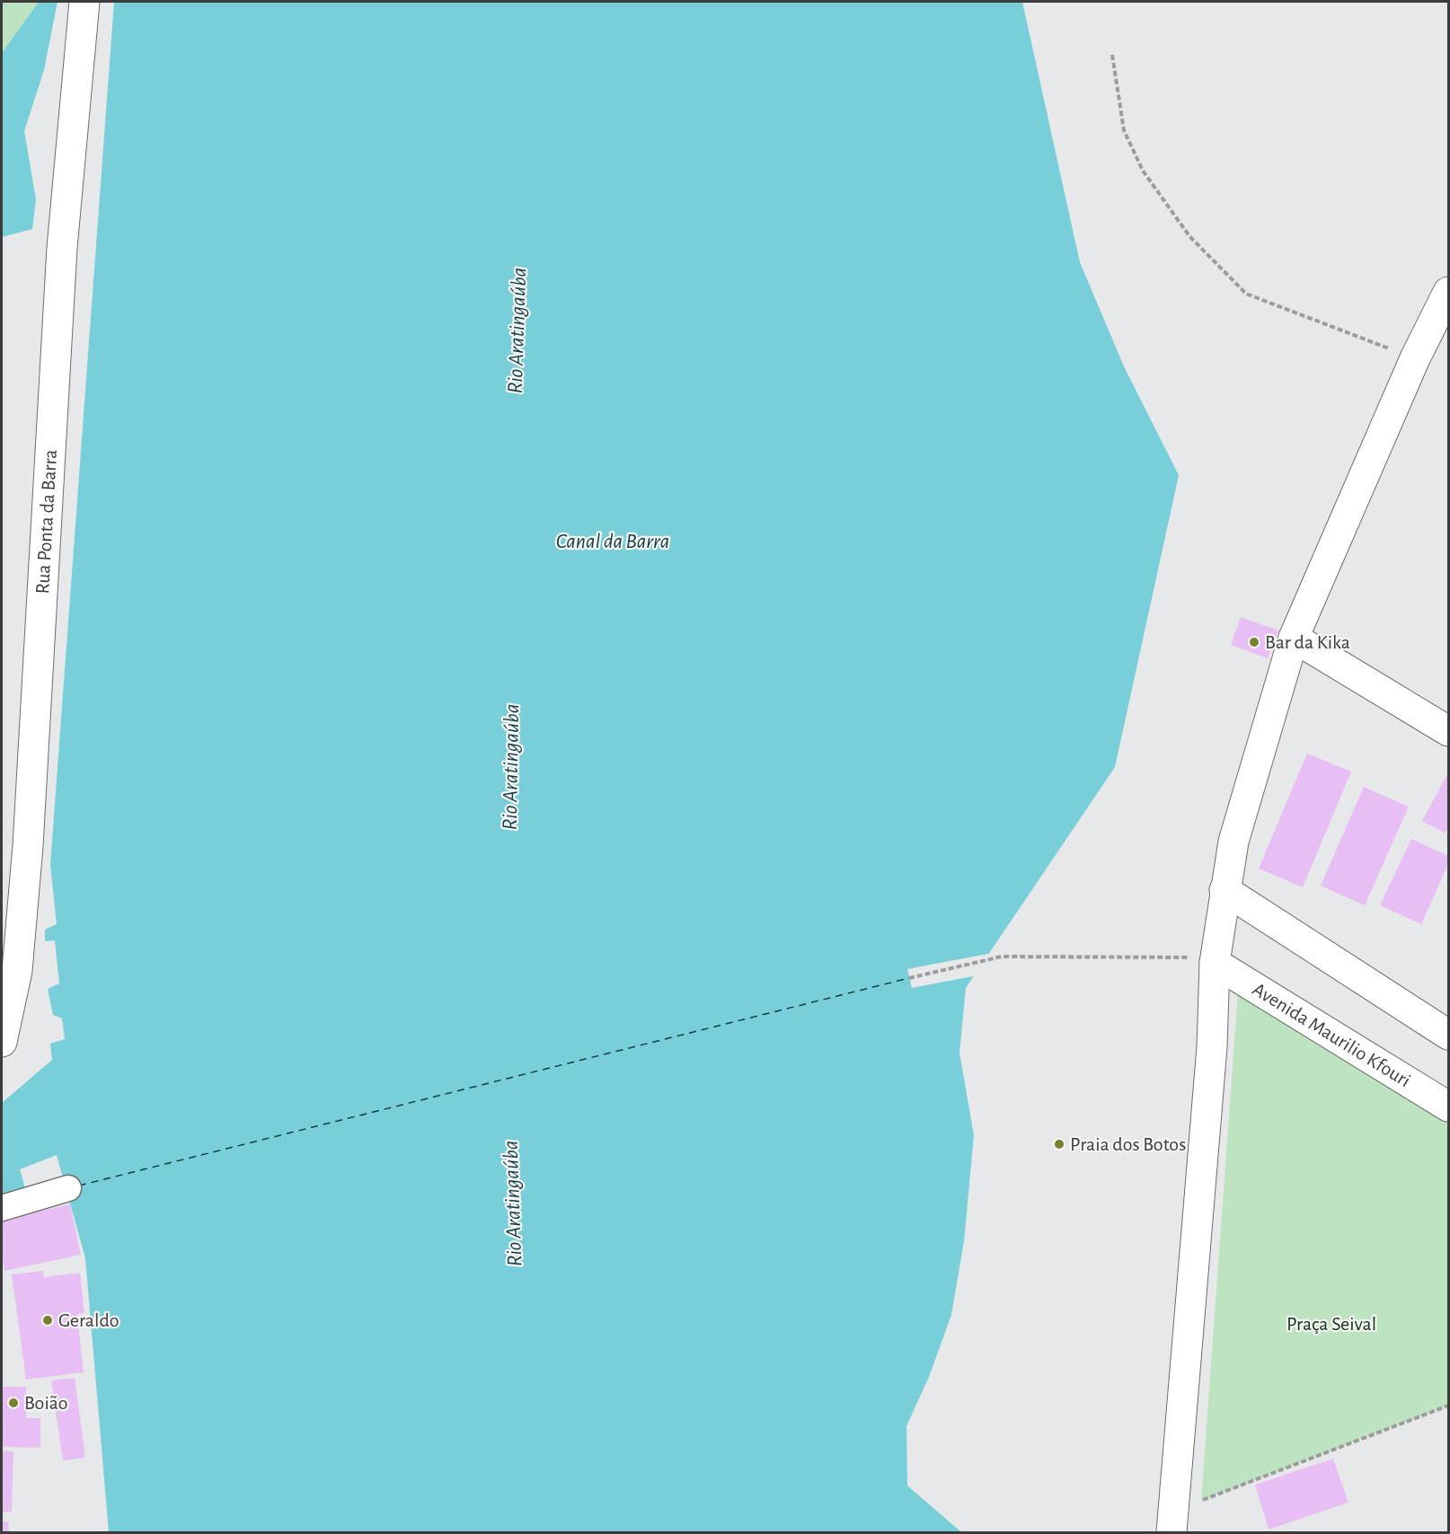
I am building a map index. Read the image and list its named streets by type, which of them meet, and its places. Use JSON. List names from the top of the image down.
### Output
{
  "streets": {
    "street": ["Rua Ponta da Barra", "Avenida Maurilio Kfouri"]
  },
  "water": ["Rio Aratingaúba", "Canal da Barra"],
  "parks": ["Praça Seival"],
  "places": [
    "Bar da Kika",
    "Praia dos Botos",
    "Geraldo",
    "Boião"
  ]
}
